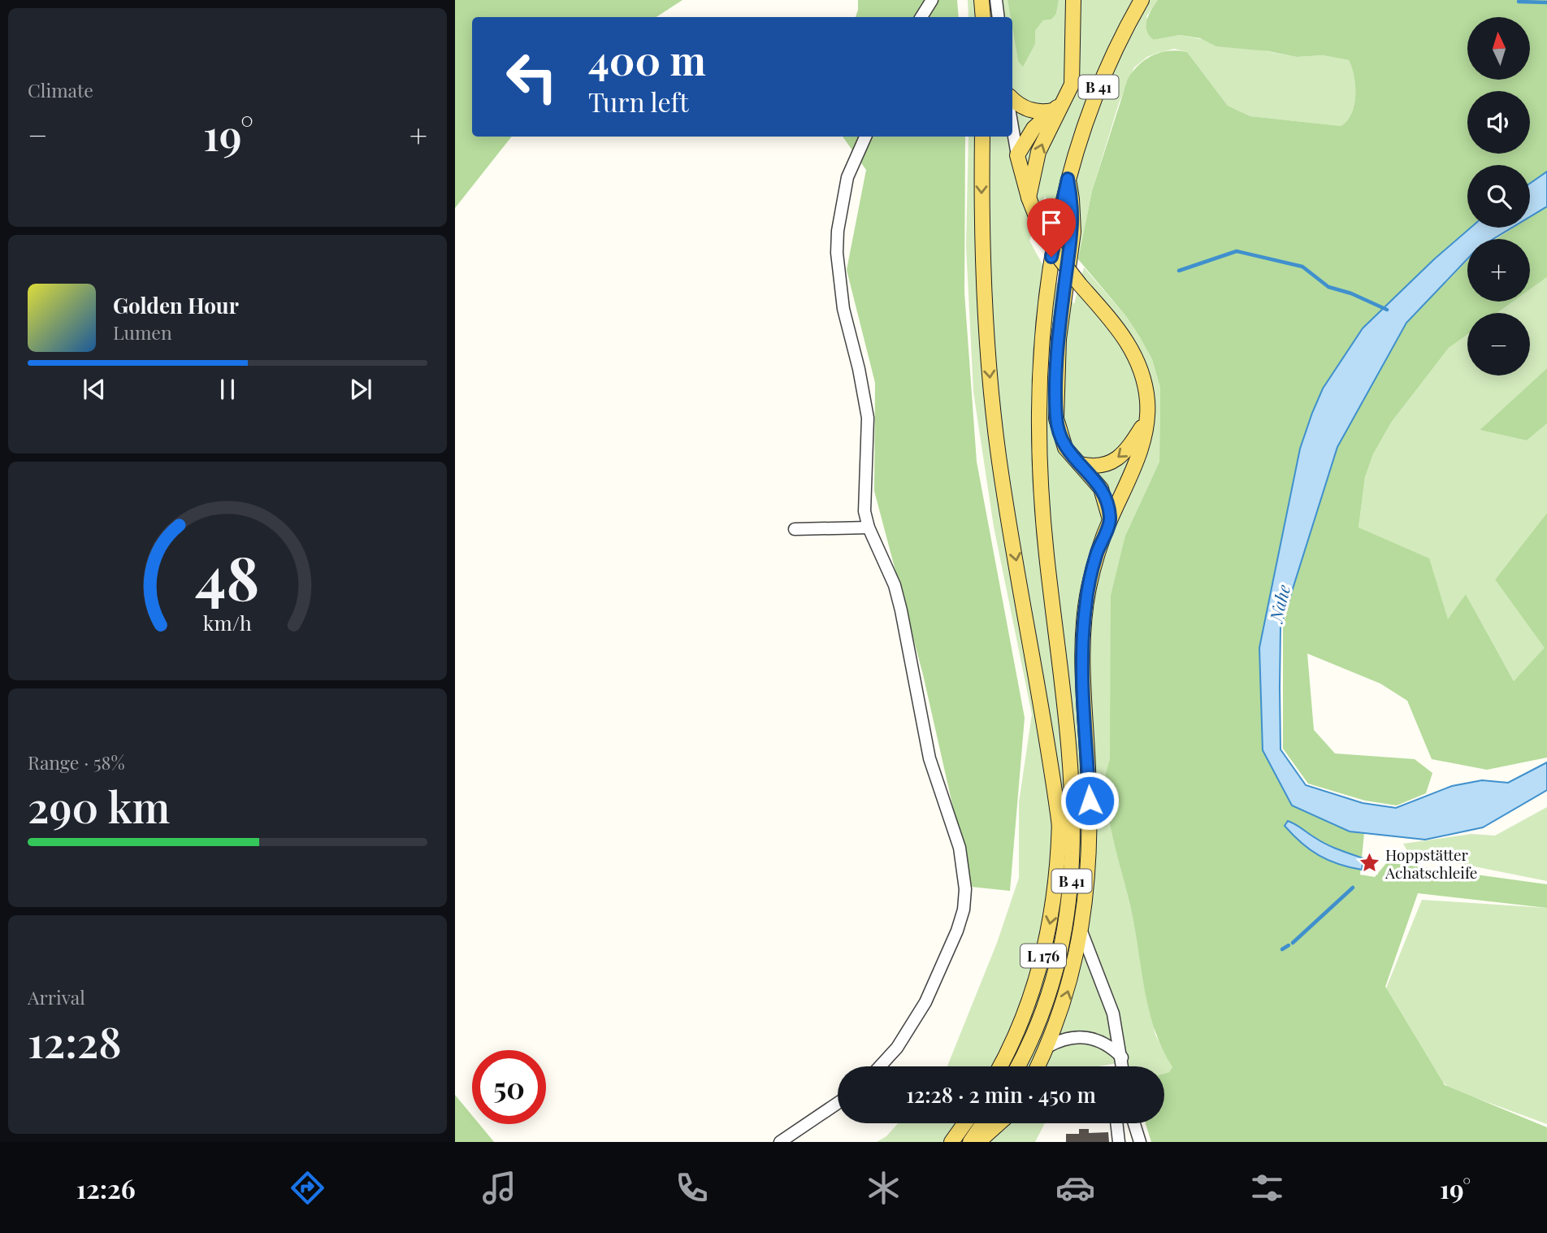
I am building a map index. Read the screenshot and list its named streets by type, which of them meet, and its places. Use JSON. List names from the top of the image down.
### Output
{
  "streets": {
    "main road": ["B 41", "L 176"]
  },
  "crossings": [
    ["B 41", "L 176"]
  ],
  "water": ["Nahe"],
  "places": {
    "place": ["Hoppstätter Achatschleife"]
  },
  "north": "top",
  "page": {
    "tile": [
      "Climate",
      ["Range · 58%", "290 km"],
      ["Arrival", "12:28"]
    ],
    "map_buttons": ["+", "−"],
    "turn": ["400 m", "Turn left"],
    "heat": ["−", "19°", "+"],
    "song": ["Golden Hour", "Lumen"],
    "limit": "50",
    "trip": "12:28 · 2 min · 450 m",
    "tabs": ["12:26", "19°"],
    "gauge": ["48", "km/h"]
  }
}
